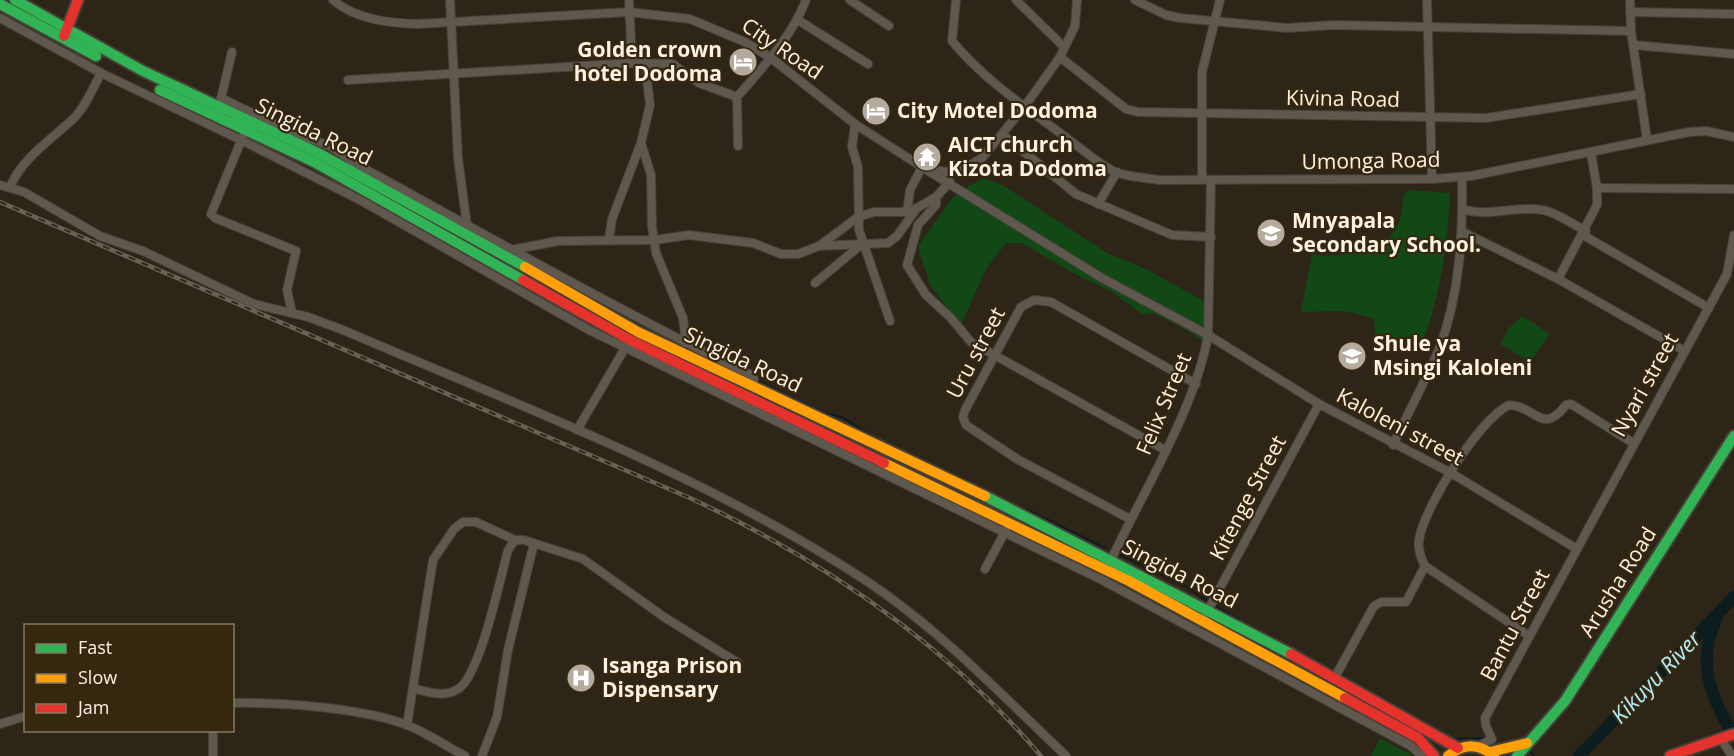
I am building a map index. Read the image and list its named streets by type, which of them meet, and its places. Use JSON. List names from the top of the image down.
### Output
{
  "streets": {
    "main road": ["Singida Road", "Arusha Road"],
    "street": [
      "City Road",
      "Kivina Road",
      "Umonga Road",
      "Uru street",
      "Nyari street",
      "Felix Street",
      "Kaloleni street",
      "Kitenge Street",
      "Bantu Street"
    ]
  },
  "crossings": [
    ["City Road", "Kivina Road"],
    ["City Road", "Umonga Road"],
    ["City Road", "Kaloleni street"],
    ["Singida Road", "Felix Street"],
    ["Singida Road", "Kitenge Street"],
    ["Umonga Road", "Felix Street"],
    ["Uru street", "Felix Street"],
    ["Nyari street", "Kaloleni street"],
    ["Nyari street", "Bantu Street"],
    ["Felix Street", "Kaloleni street"],
    ["Kaloleni street", "Kitenge Street"],
    ["Kaloleni street", "Bantu Street"]
  ],
  "water": ["Kikuyu River"],
  "places": {
    "hotel": ["Golden crown hotel Dodoma", "City Motel Dodoma"],
    "temple": ["AICT church Kizota Dodoma"],
    "school or university": ["Mnyapala Secondary School.", "Shule ya Msingi Kaloleni"],
    "hospital": ["Isanga Prison Dispensary"]
  },
  "legend": ["Fast", "Slow", "Jam"]
}
